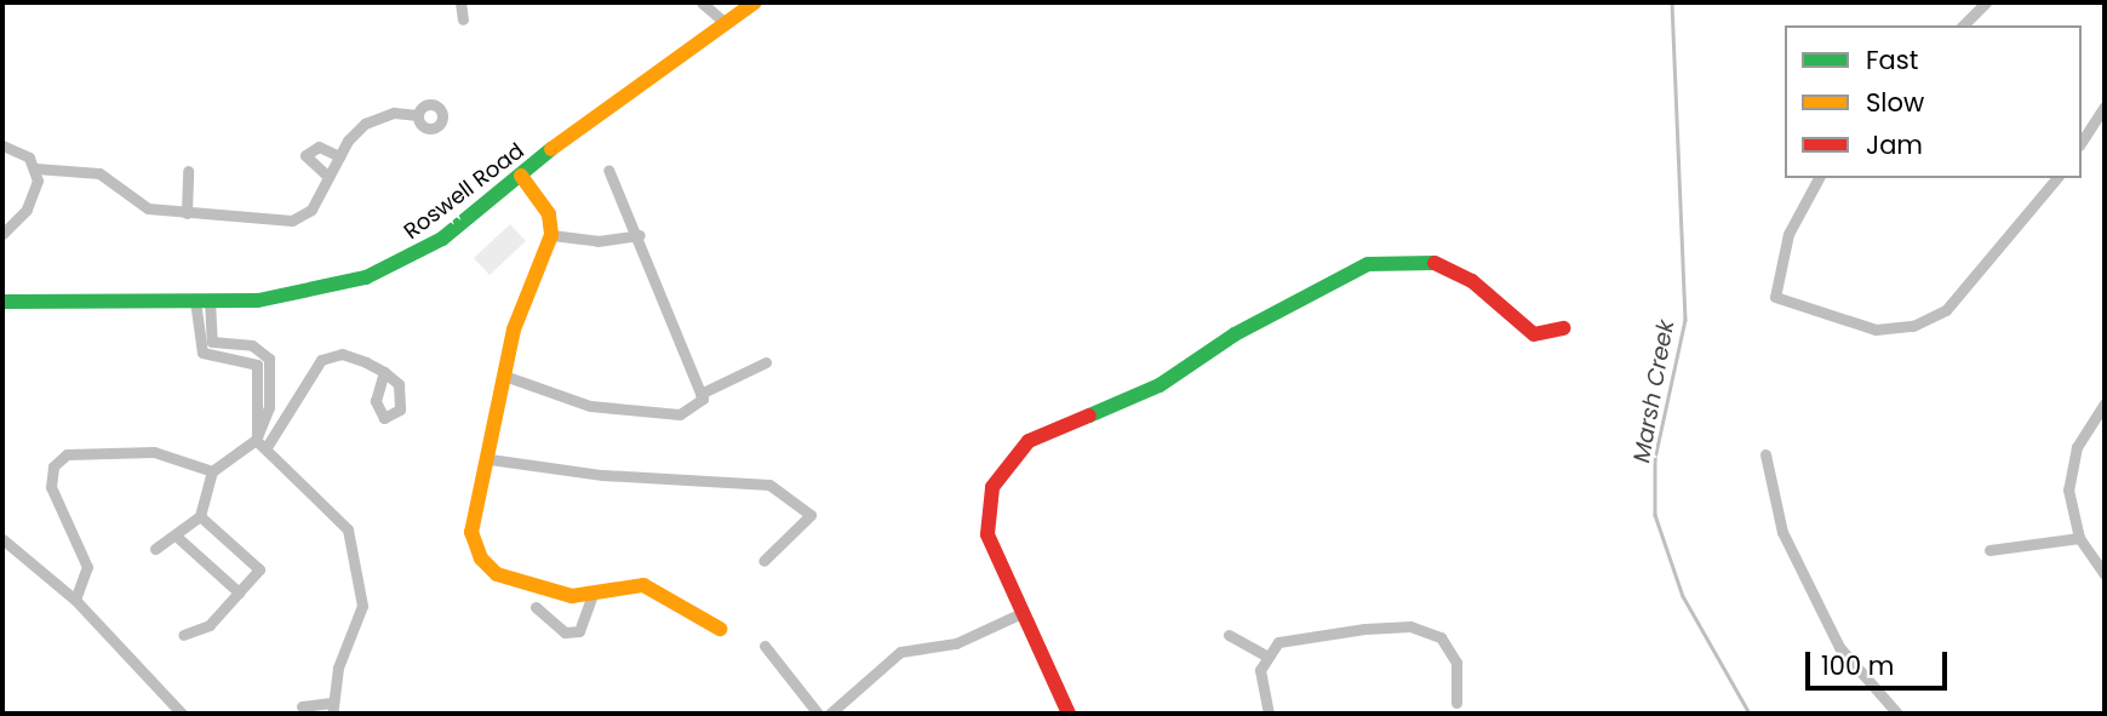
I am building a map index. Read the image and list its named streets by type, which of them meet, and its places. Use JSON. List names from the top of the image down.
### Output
{
  "streets": {
    "street": ["Roswell Road"]
  },
  "water": ["Marsh Creek"],
  "legend": ["Fast", "Slow", "Jam"],
  "scale_bar": "100 m"
}
